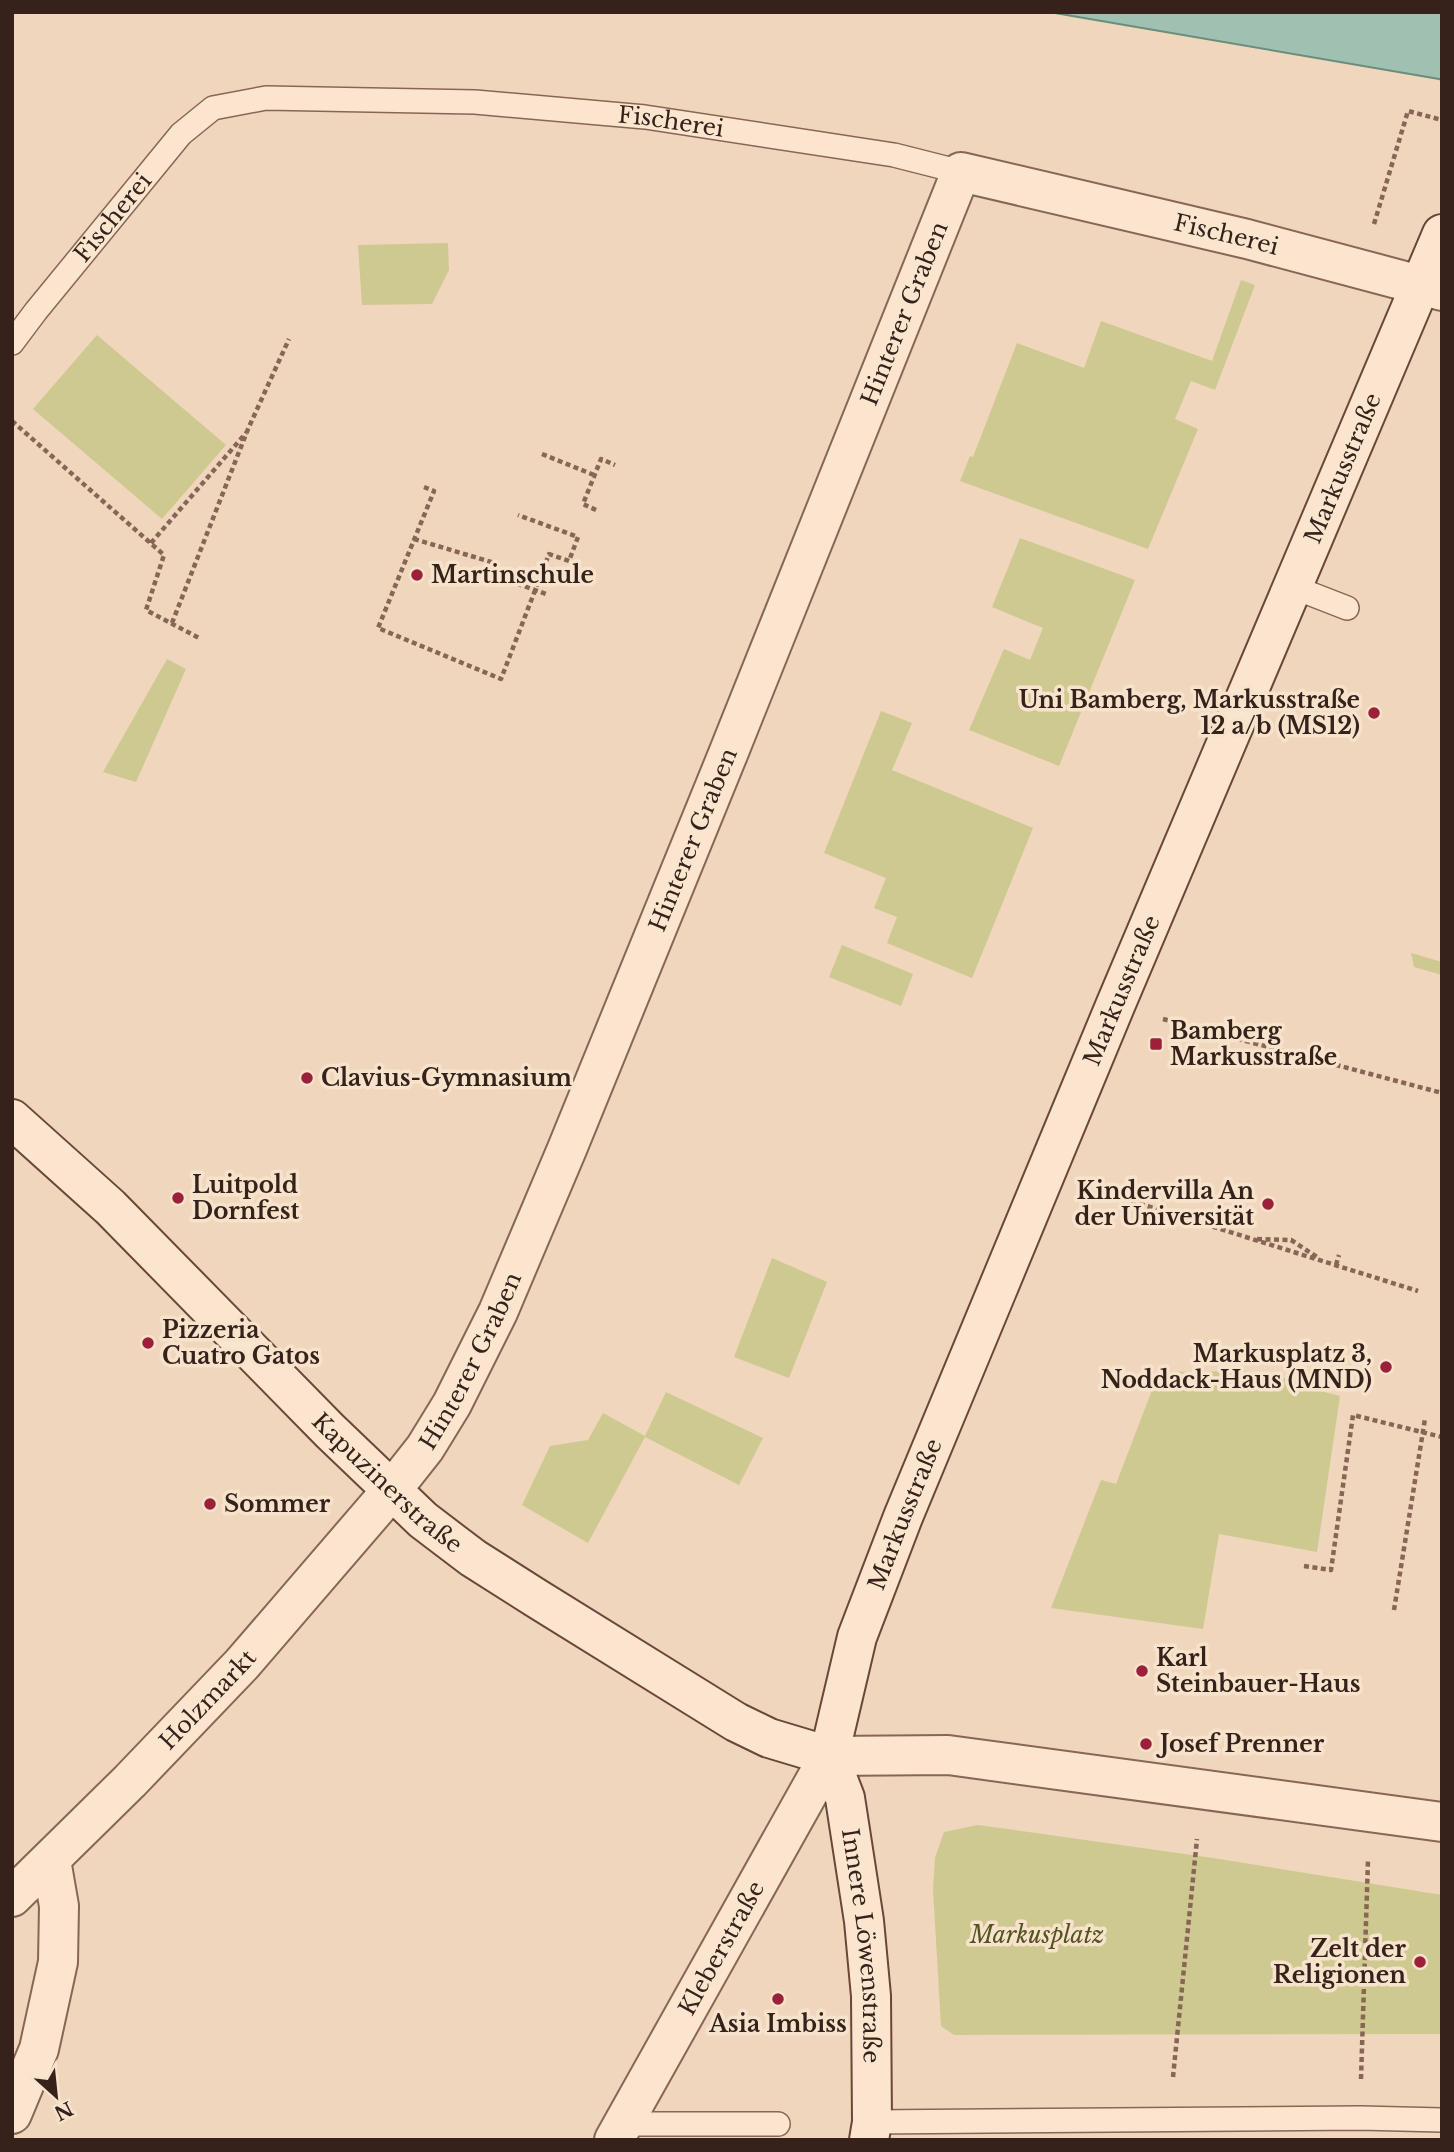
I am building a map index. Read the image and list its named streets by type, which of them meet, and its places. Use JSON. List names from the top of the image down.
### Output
{
  "streets": {
    "street": [
      "Fischerei",
      "Hinterer Graben",
      "Markusstraße",
      "Kapuzinerstraße",
      "Holzmarkt",
      "Innere Löwenstraße",
      "Kleberstraße"
    ]
  },
  "crossings": [
    ["Fischerei", "Hinterer Graben"],
    ["Fischerei", "Markusstraße"],
    ["Hinterer Graben", "Kapuzinerstraße"],
    ["Hinterer Graben", "Holzmarkt"],
    ["Markusstraße", "Kapuzinerstraße"],
    ["Markusstraße", "Innere Löwenstraße"],
    ["Markusstraße", "Kleberstraße"],
    ["Kapuzinerstraße", "Holzmarkt"],
    ["Kapuzinerstraße", "Innere Löwenstraße"],
    ["Kapuzinerstraße", "Kleberstraße"],
    ["Innere Löwenstraße", "Kleberstraße"]
  ],
  "parks": ["Markusplatz"],
  "places": {
    "other": [
      "Martinschule",
      "Uni Bamberg, Markusstraße 12 a/b (MS12)",
      "Clavius-Gymnasium",
      "Luitpold Dornfest",
      "Kindervilla An der Universität",
      "Pizzeria Cuatro Gatos",
      "Markusplatz 3, Noddack-Haus (MND)",
      "Sommer",
      "Karl Steinbauer-Haus",
      "Josef Prenner",
      "Zelt der Religionen",
      "Asia Imbiss"
    ],
    "transit": ["Bamberg Markusstraße"]
  },
  "north": "bottom right"
}
